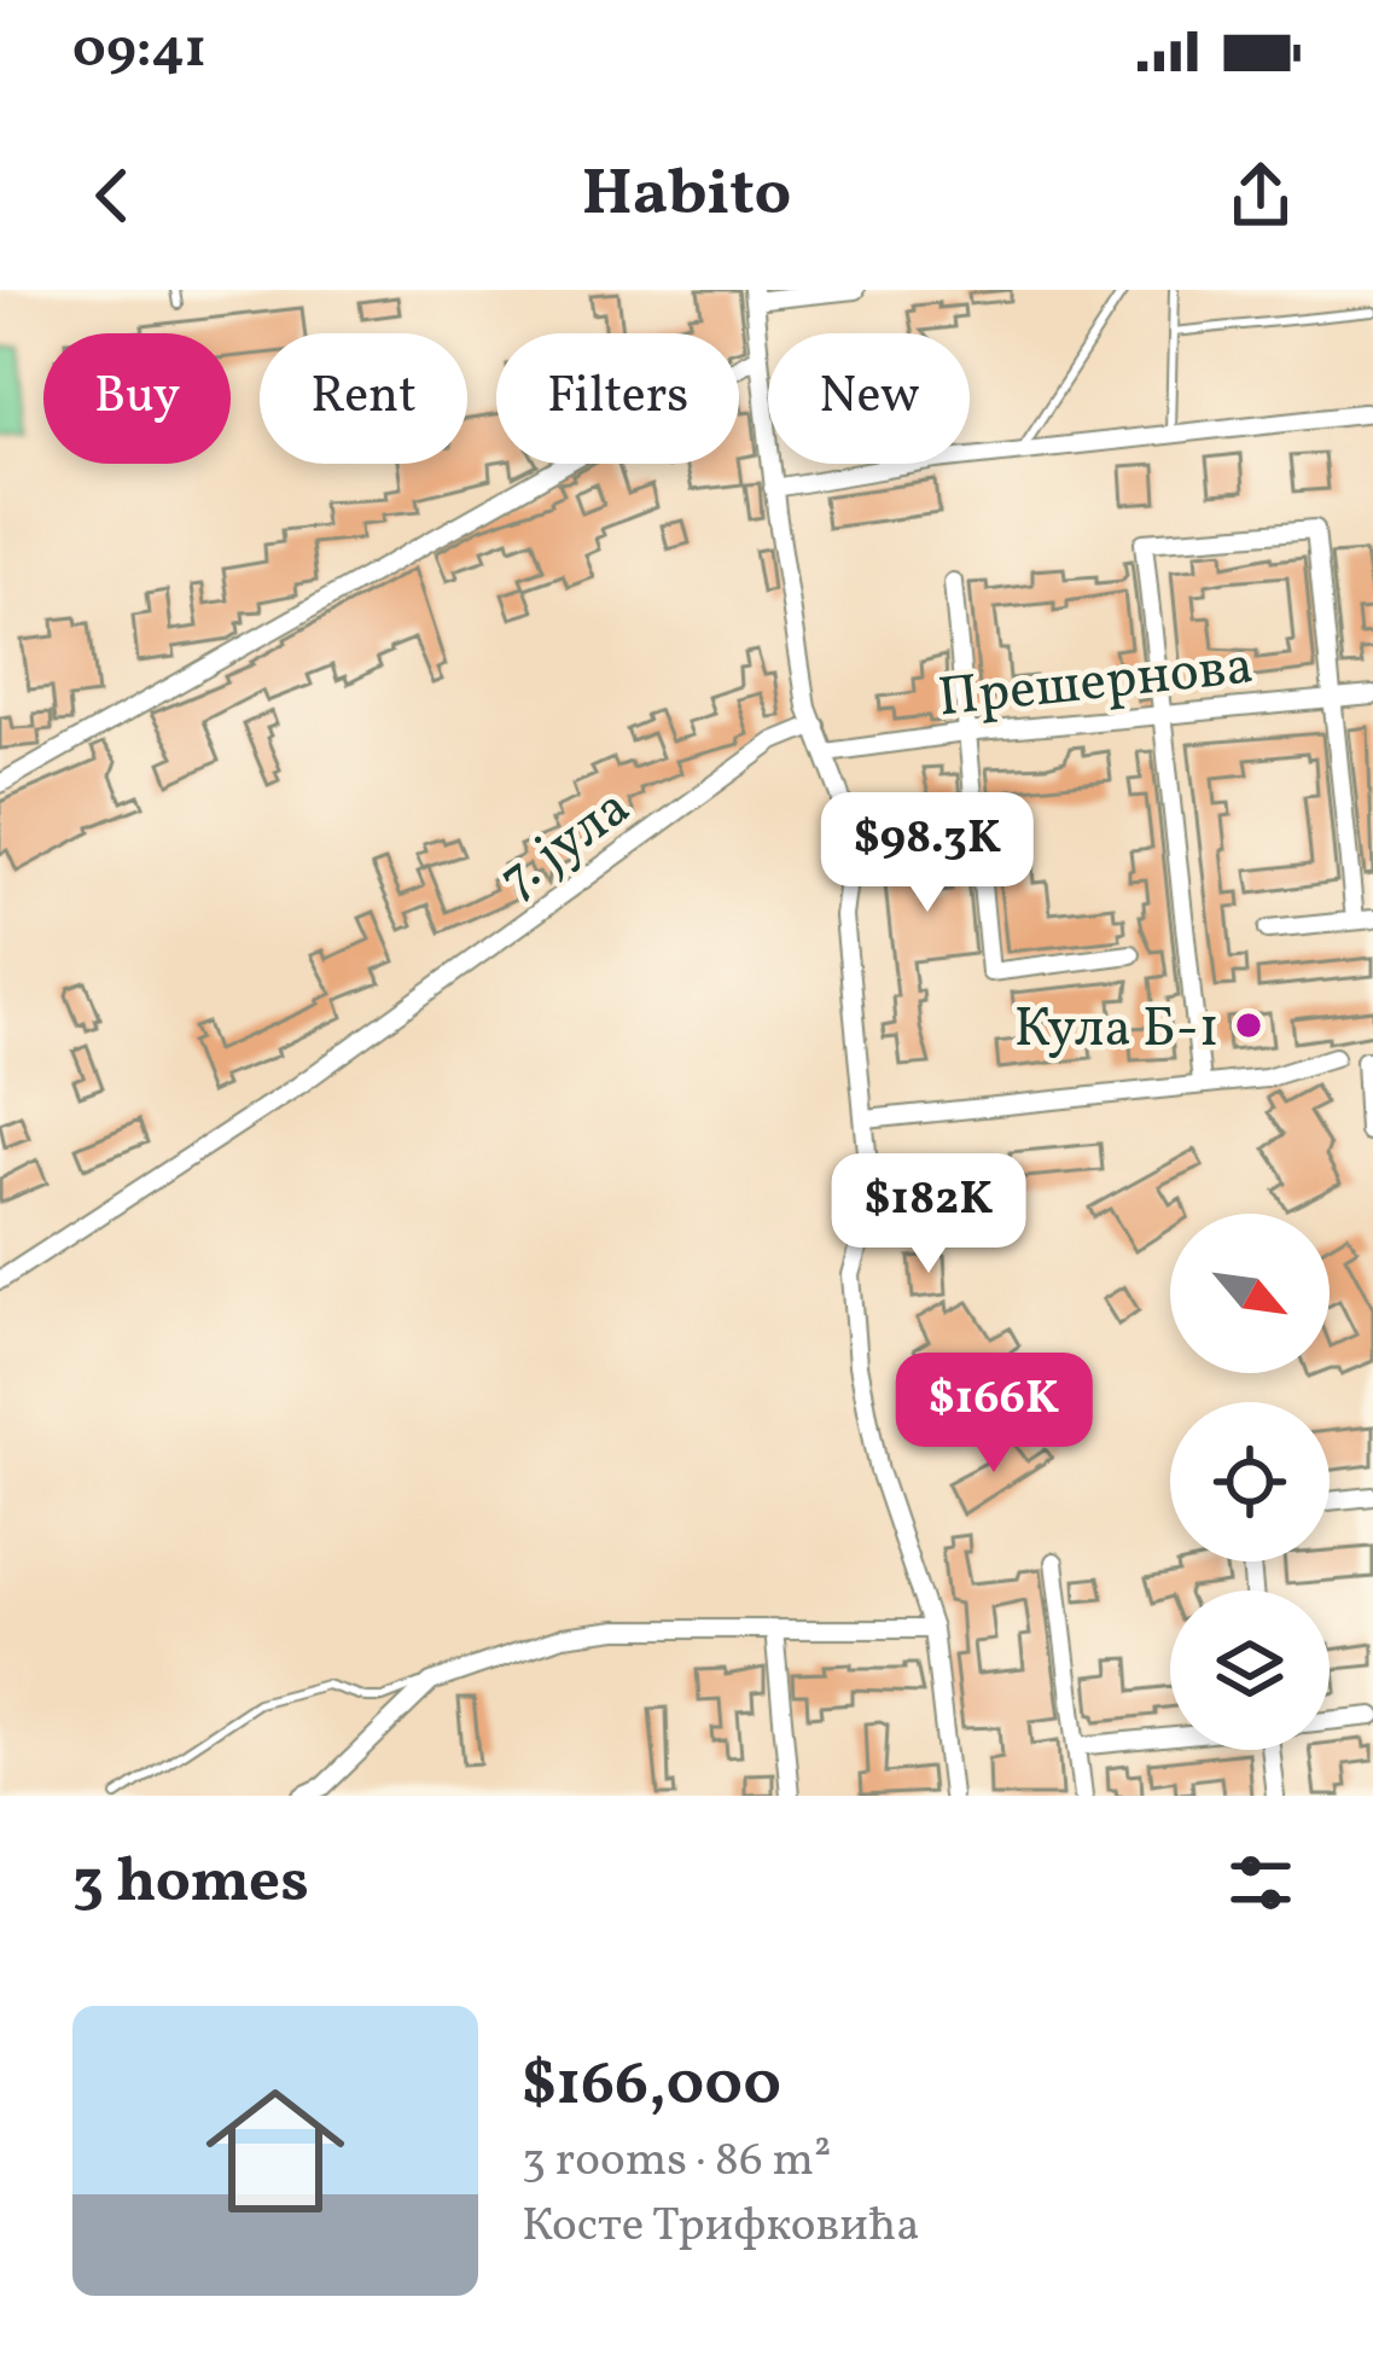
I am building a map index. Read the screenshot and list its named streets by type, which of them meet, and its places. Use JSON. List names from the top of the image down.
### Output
{
  "streets": {
    "street": ["Прешернова", "7. јула"]
  },
  "places": ["Кула Б-1"],
  "north": "bottom right",
  "page": {
    "status": "09:41",
    "header": "Habito",
    "chip": [
      "Buy",
      "Rent",
      "Filters",
      "New"
    ],
    "price": ["$98.3K", "$182K", "$166K"],
    "heading": "3 homes",
    "list": [
      {
        "name": "$166,000",
        "note": "3 rooms · 86 m² · Косте Трифковића"
      }
    ]
  }
}
